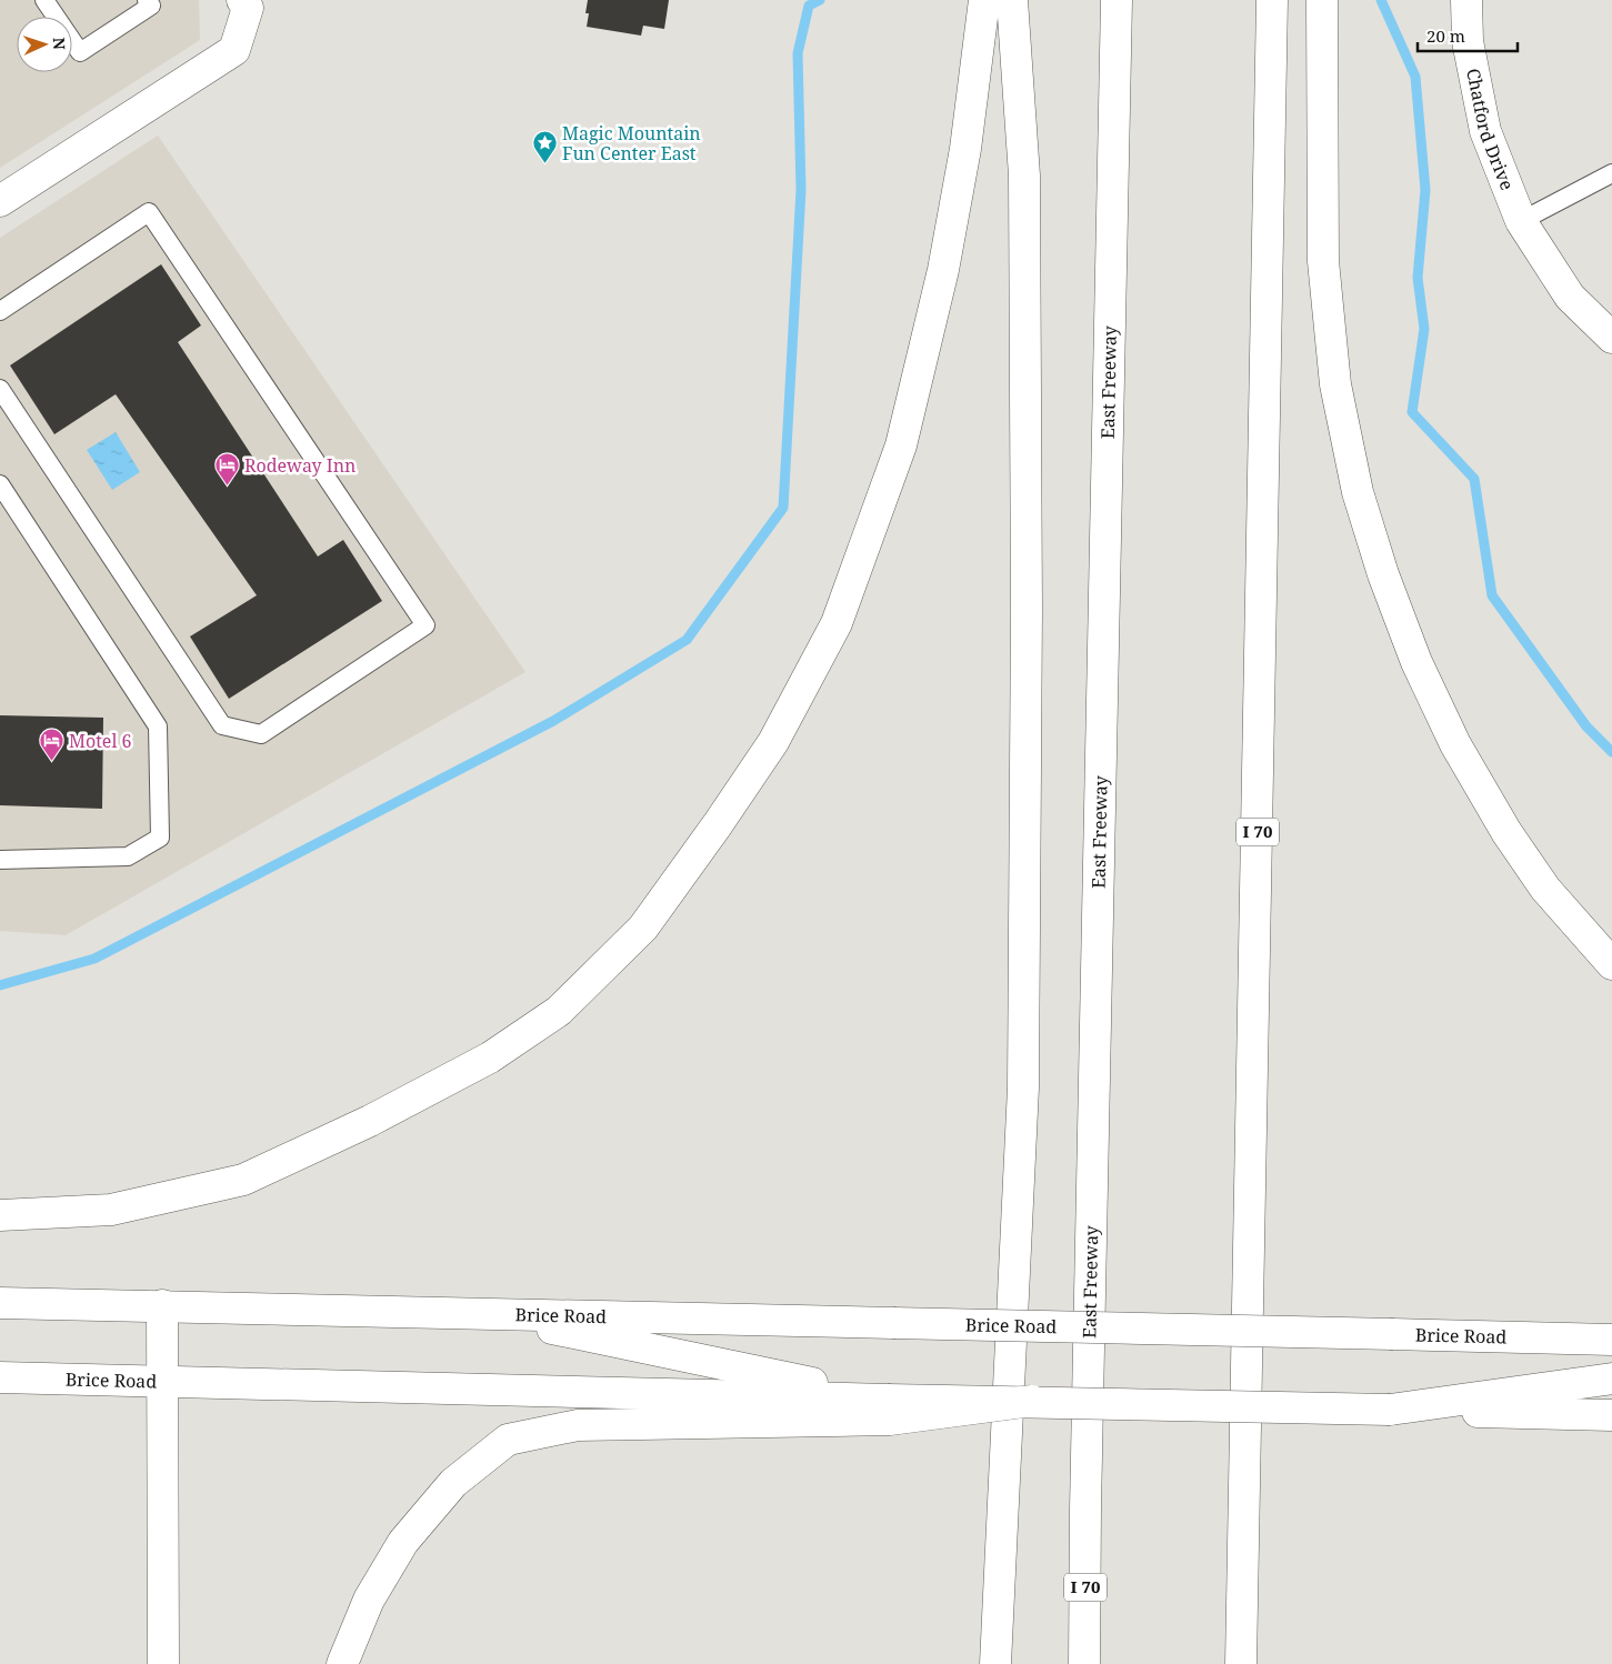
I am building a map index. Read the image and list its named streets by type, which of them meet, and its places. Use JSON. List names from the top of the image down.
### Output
{
  "streets": {
    "main road": [
      "Chatford Drive",
      "East Freeway",
      "I 70",
      "Brice Road"
    ]
  },
  "places": {
    "place": ["Magic Mountain Fun Center East"],
    "hotel": ["Rodeway Inn", "Motel 6"]
  },
  "scale_bar": "20 m",
  "north": "right"
}
